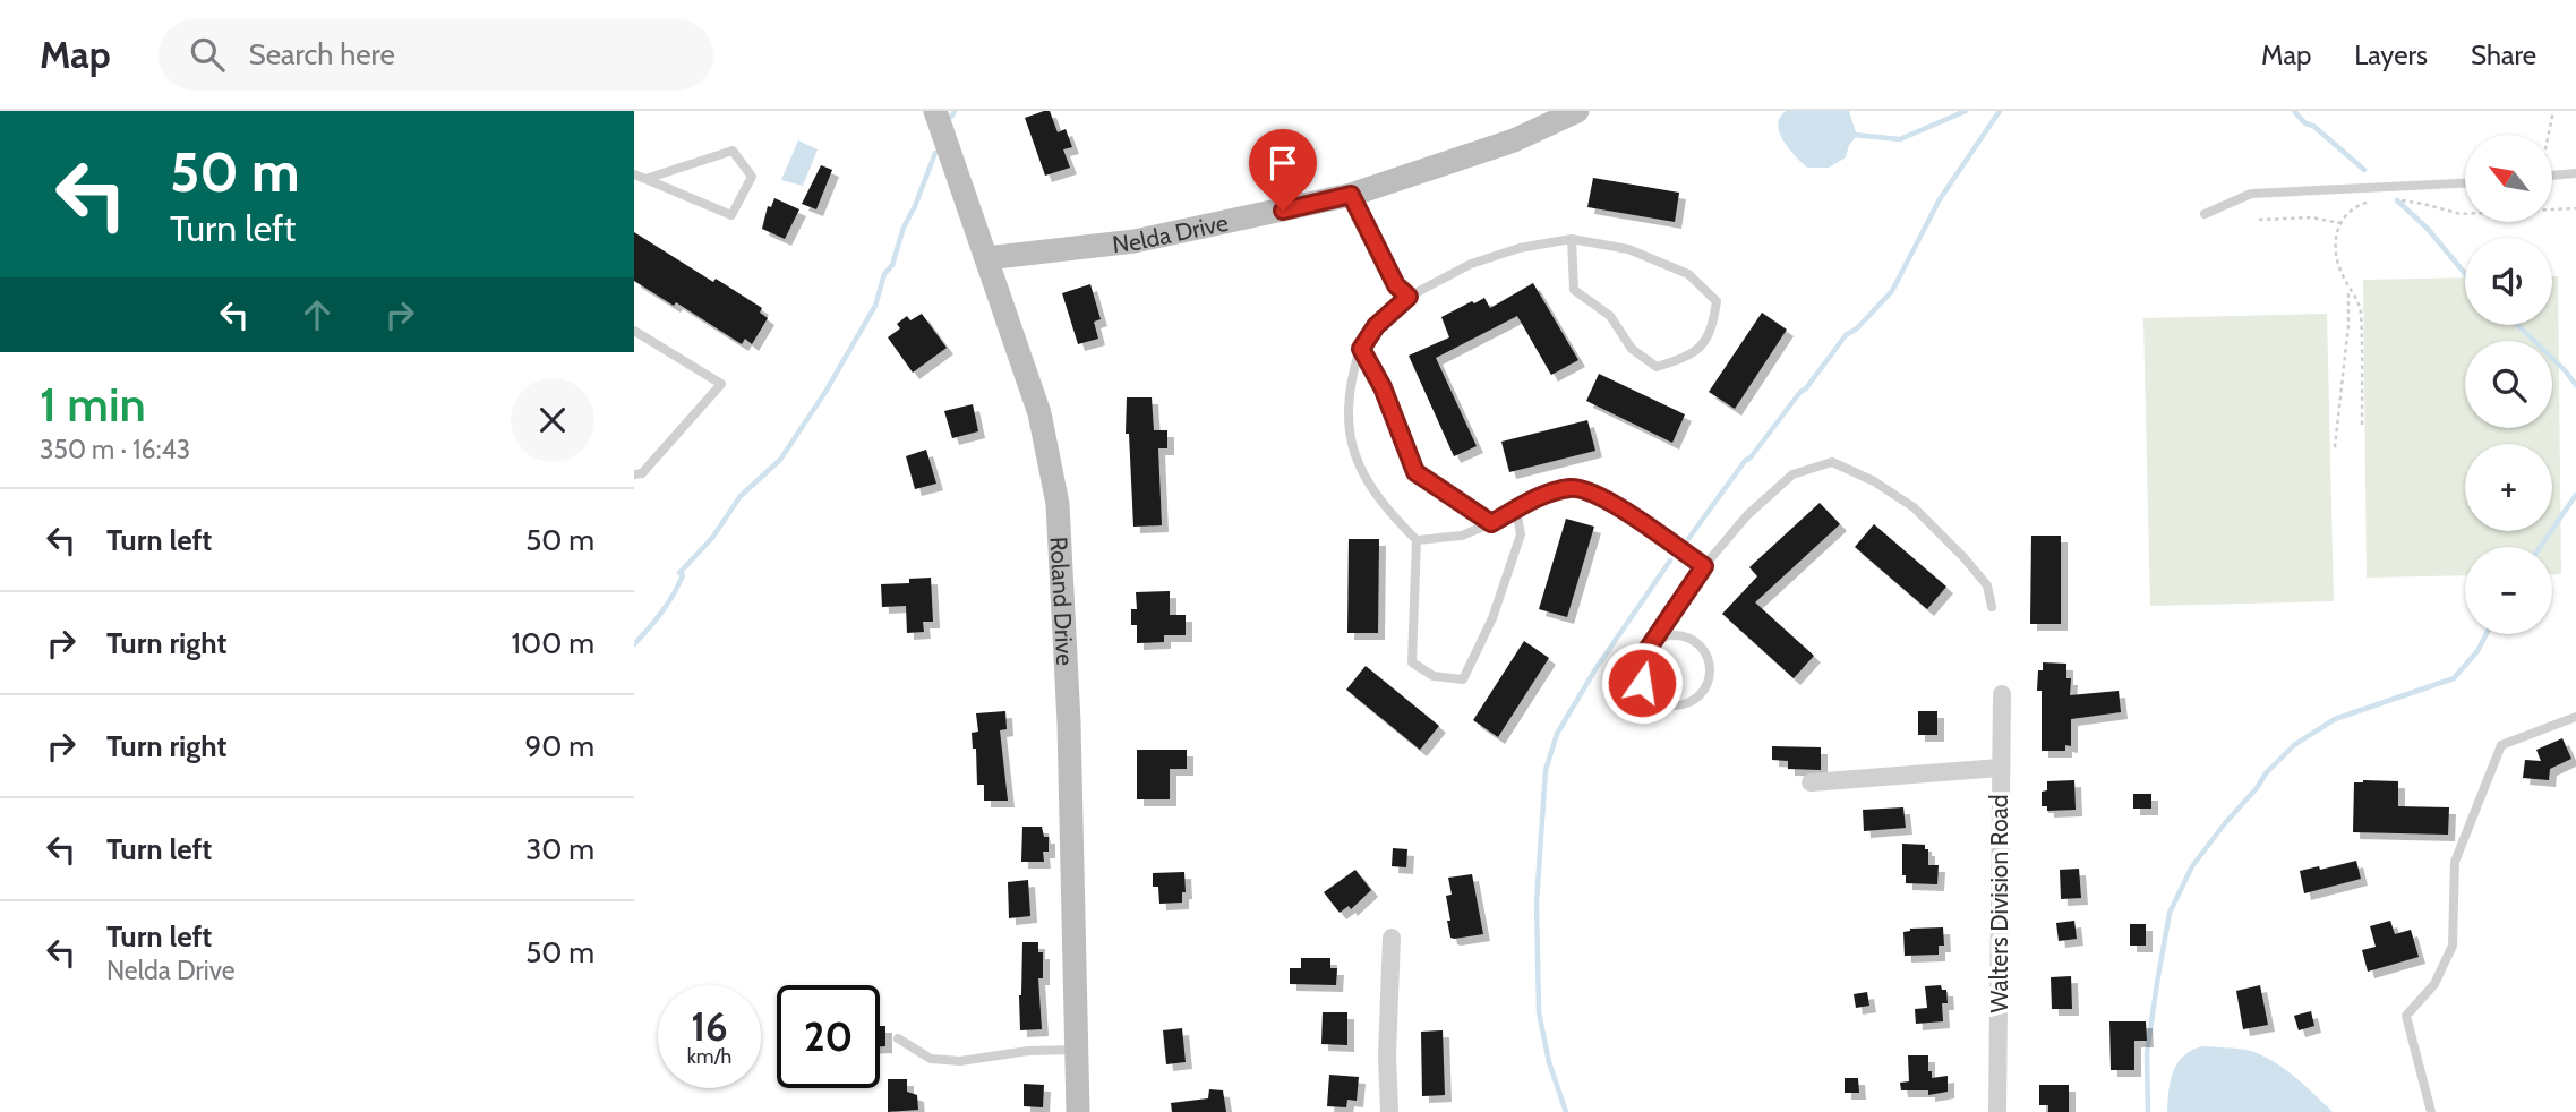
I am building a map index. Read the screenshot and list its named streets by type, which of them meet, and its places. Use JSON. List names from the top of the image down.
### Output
{
  "streets": {
    "street": ["Nelda Drive", "Roland Drive", "Walters Division Road"]
  },
  "crossings": [
    ["Nelda Drive", "Roland Drive"]
  ],
  "north": "top left",
  "page": {
    "header": "Map",
    "search": "Search here",
    "nav": ["Map", "Layers", "Share"],
    "turn": ["50 m", "Turn left"],
    "map_buttons": ["+", "−"],
    "heading": ["1 min", "350 m · 16:43"],
    "list": [
      {
        "name": "Turn left",
        "value": "50 m"
      },
      {
        "name": "Turn right",
        "value": "100 m"
      },
      {
        "name": "Turn right",
        "value": "90 m"
      },
      {
        "name": "Turn left",
        "value": "30 m"
      },
      {
        "name": "Turn left",
        "note": "Nelda Drive",
        "value": "50 m"
      }
    ],
    "speed": "16 km/h",
    "limit": "20"
  }
}
